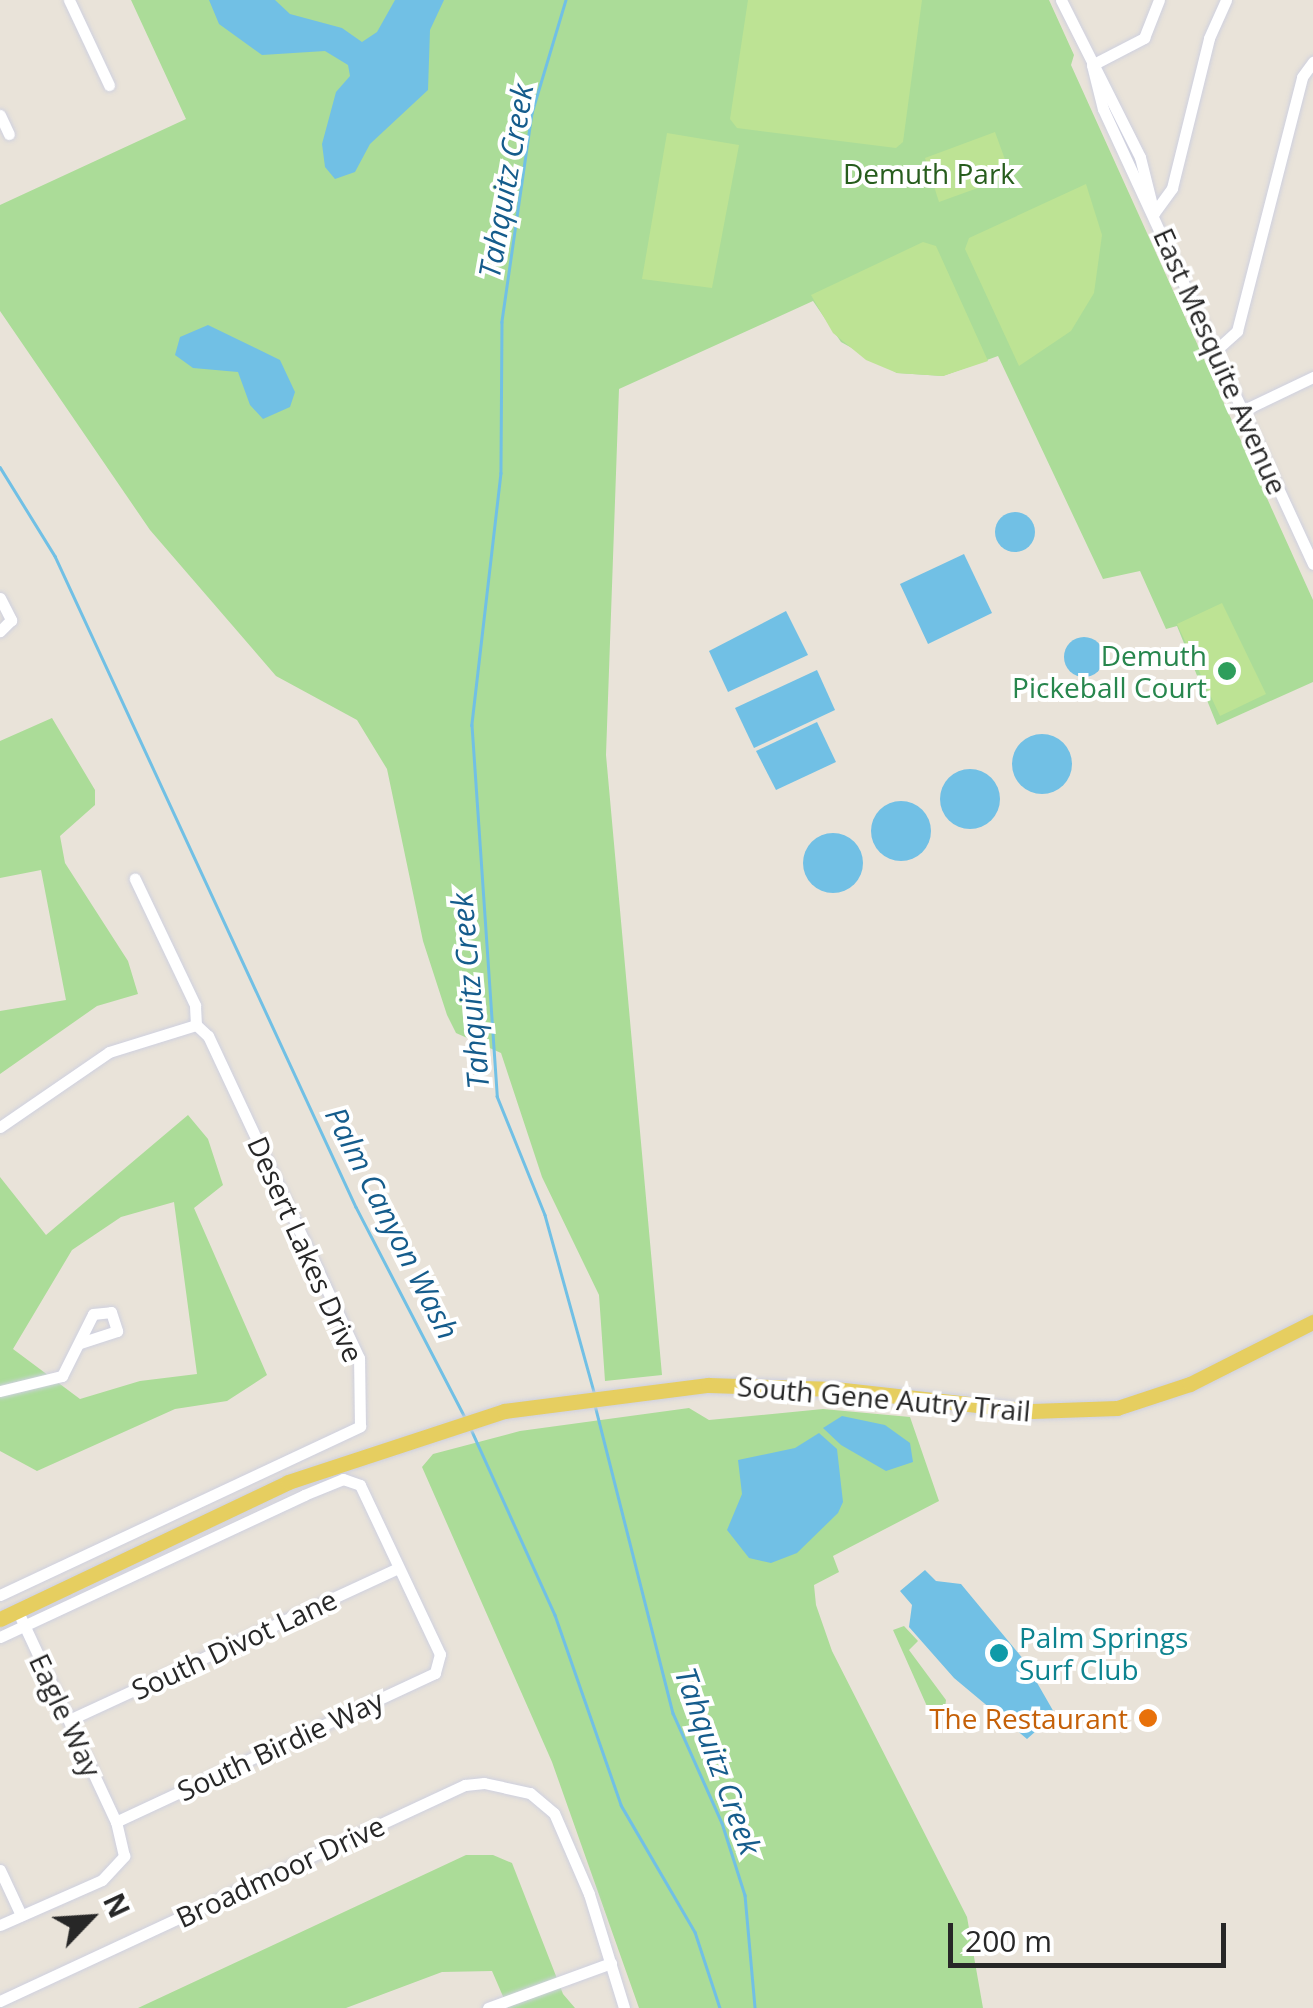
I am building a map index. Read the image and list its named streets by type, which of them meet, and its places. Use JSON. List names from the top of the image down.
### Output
{
  "streets": {
    "main road": ["South Gene Autry Trail"],
    "street": [
      "East Mesquite Avenue",
      "Desert Lakes Drive",
      "South Divot Lane",
      "Eagle Way",
      "South Birdie Way",
      "Broadmoor Drive"
    ]
  },
  "crossings": [
    ["South Gene Autry Trail", "Eagle Way"],
    ["South Divot Lane", "Eagle Way"],
    ["South Divot Lane", "South Birdie Way"],
    ["Eagle Way", "South Birdie Way"]
  ],
  "water": ["Tahquitz Creek", "Palm Canyon Wash"],
  "parks": ["Demuth Park"],
  "places": ["Demuth Pickeball Court", "Palm Springs Surf Club", "The Restaurant"],
  "scale_bar": "200 m",
  "north": "top right"
}
